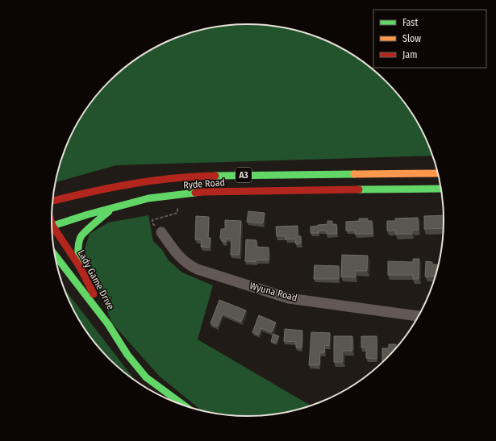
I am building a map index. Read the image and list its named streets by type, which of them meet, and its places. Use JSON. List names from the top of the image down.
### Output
{
  "streets": {
    "main road": ["A3", "Ryde Road", "Lady Game Drive"],
    "street": ["Wyuna Road"]
  },
  "legend": ["Fast", "Slow", "Jam"]
}
